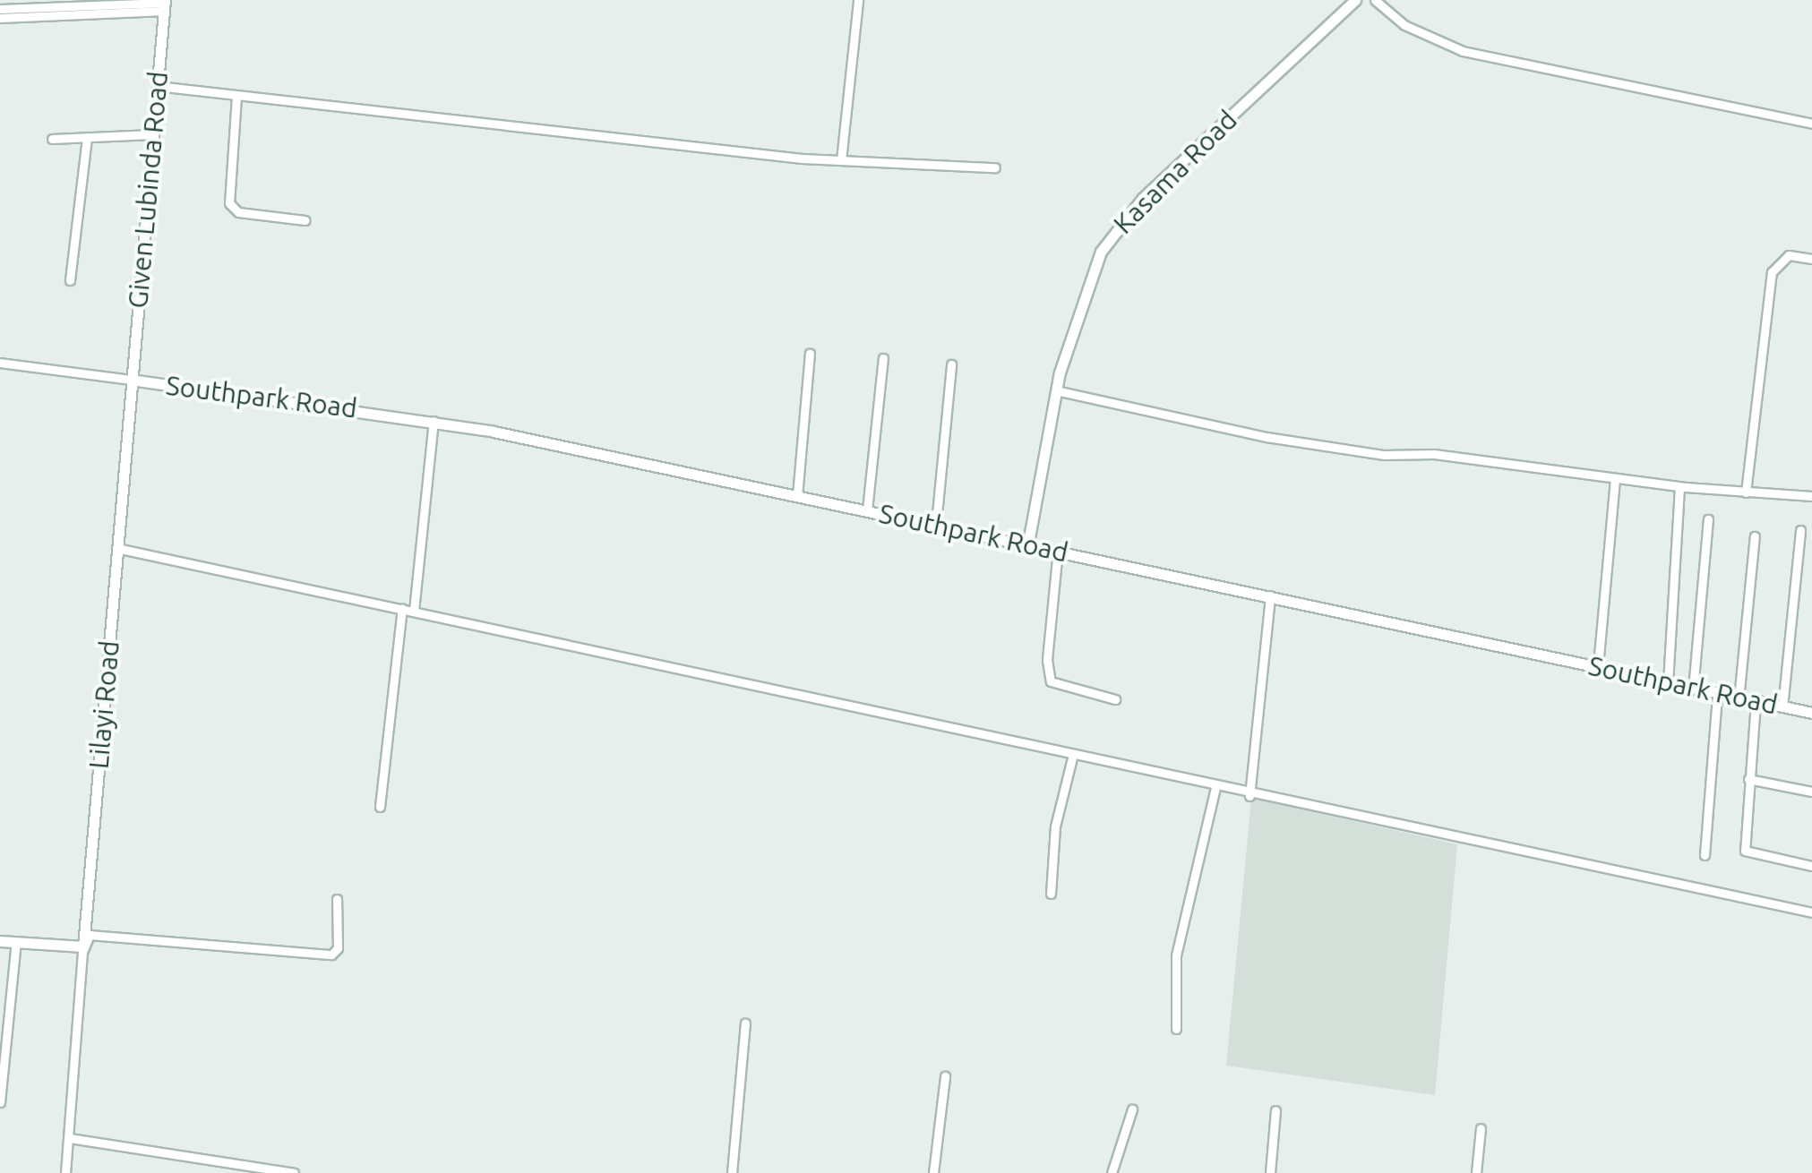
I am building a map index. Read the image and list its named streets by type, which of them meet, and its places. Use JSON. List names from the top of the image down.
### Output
{
  "streets": {
    "street": [
      "Kasama Road",
      "Given Lubinda Road",
      "Southpark Road",
      "Lilayi Road"
    ]
  },
  "crossings": [
    ["Kasama Road", "Southpark Road"],
    ["Given Lubinda Road", "Southpark Road"],
    ["Given Lubinda Road", "Lilayi Road"],
    ["Southpark Road", "Lilayi Road"]
  ]
}
